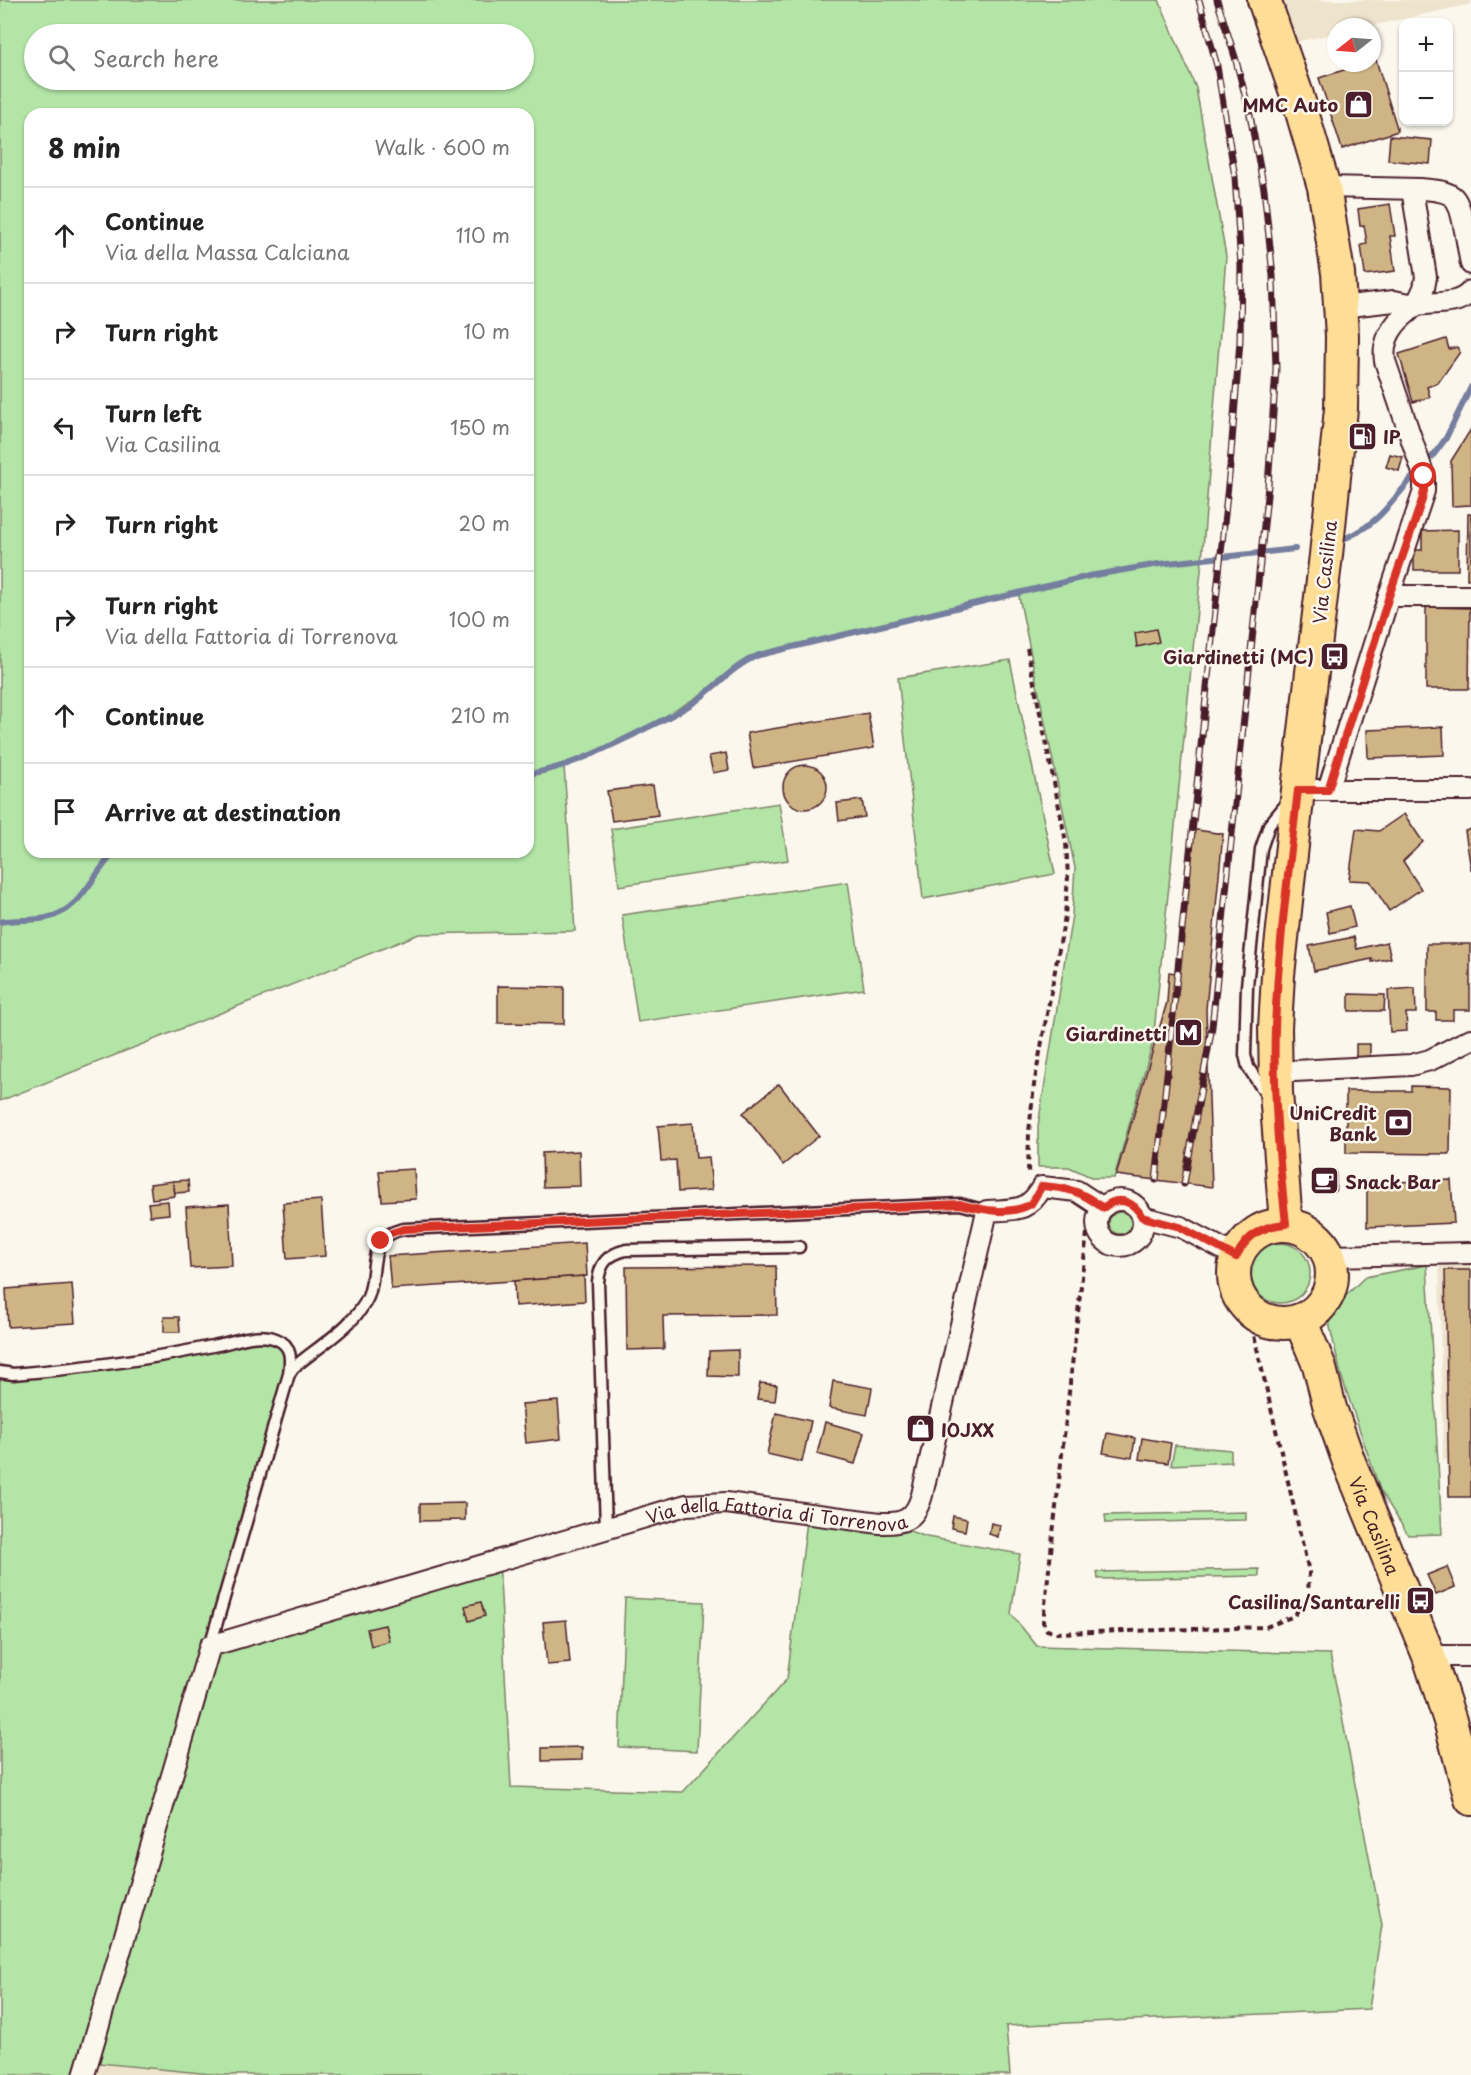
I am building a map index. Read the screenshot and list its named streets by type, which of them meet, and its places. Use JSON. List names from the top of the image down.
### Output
{
  "streets": {
    "main road": ["Via Casilina"],
    "street": ["Via della Fattoria di Torrenova"]
  },
  "places": {
    "shop": ["MMC Auto", "I0JXX"],
    "fuel station": ["IP"],
    "bus stop": ["Giardinetti (MC)", "Casilina/Santarelli"],
    "metro station": ["Giardinetti"],
    "bank": ["UniCredit Bank"],
    "cafe": ["Snack Bar"]
  },
  "north": "left",
  "page": {
    "map_buttons": ["+", "−"],
    "search": "Search here",
    "heading": ["8 min", "Walk · 600 m"],
    "list": [
      ["Continue", "Via della Massa Calciana", "110 m"],
      ["Turn right", "10 m"],
      ["Turn left", "Via Casilina", "150 m"],
      ["Turn right", "20 m"],
      ["Turn right", "Via della Fattoria di Torrenova", "100 m"],
      ["Continue", "210 m"],
      "Arrive at destination"
    ]
  }
}
